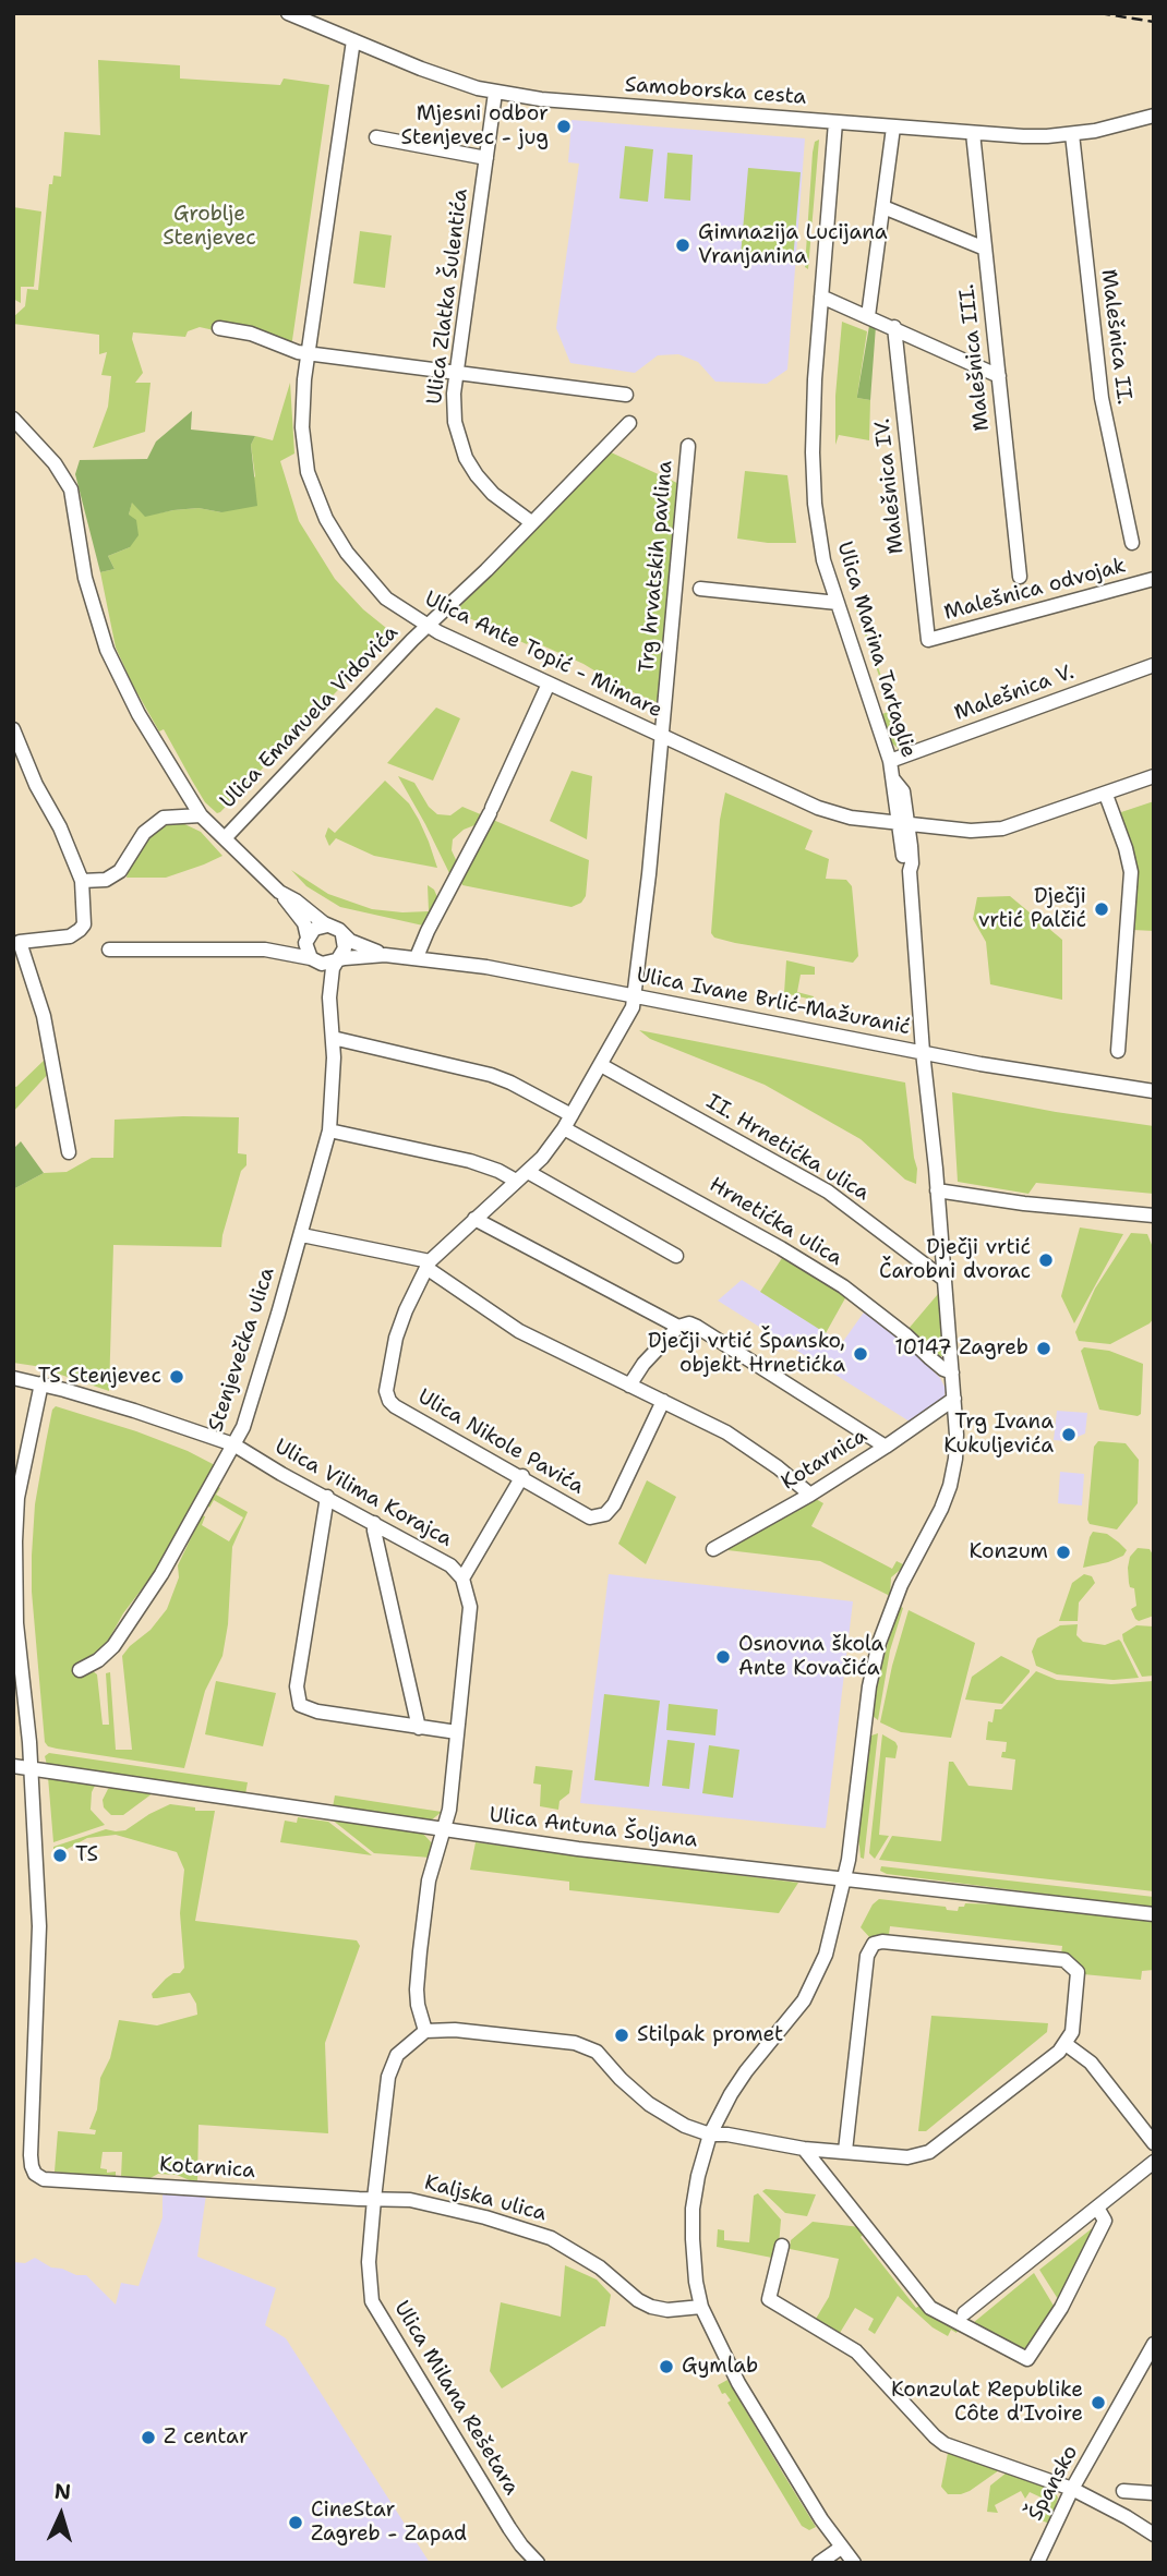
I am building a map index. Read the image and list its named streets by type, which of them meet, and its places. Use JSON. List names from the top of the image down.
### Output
{
  "streets": {
    "street": [
      "Samoborska cesta",
      "Ulica Zlatka Šulentića",
      "Malešnica II.",
      "Malešnica III.",
      "Malešnica IV.",
      "Trg hrvatskih pavlina",
      "Malešnica odvojak",
      "Ulica Marina Tartaglie",
      "Ulica Ante Topić - Mimare",
      "Malešnica V.",
      "Ulica Emanuela Vidovića",
      "Ulica Ivane Brlić-Mažuranić",
      "II. Hrnetićka ulica",
      "Hrnetićka ulica",
      "Stenjevečka ulica",
      "Ulica Nikole Pavića",
      "Kotarnica",
      "Ulica Vilima Korajca",
      "Ulica Antuna Šoljana",
      "Kaljska ulica",
      "Ulica Milana Rešetara",
      "Špansko"
    ]
  },
  "crossings": [
    ["Samoborska cesta", "Ulica Zlatka Šulentića"],
    ["Samoborska cesta", "Malešnica II."],
    ["Samoborska cesta", "Malešnica III."],
    ["Samoborska cesta", "Ulica Marina Tartaglie"],
    ["Samoborska cesta", "Ulica Ante Topić - Mimare"],
    ["Malešnica IV.", "Malešnica odvojak"],
    ["Trg hrvatskih pavlina", "Ulica Ante Topić - Mimare"],
    ["Trg hrvatskih pavlina", "Ulica Ivane Brlić-Mažuranić"],
    ["Trg hrvatskih pavlina", "Ulica Nikole Pavića"],
    ["Ulica Marina Tartaglie", "Ulica Ante Topić - Mimare"],
    ["Ulica Marina Tartaglie", "Malešnica V."],
    ["Ulica Marina Tartaglie", "Ulica Ivane Brlić-Mažuranić"],
    ["Ulica Marina Tartaglie", "II. Hrnetićka ulica"],
    ["Ulica Marina Tartaglie", "Hrnetićka ulica"],
    ["Ulica Marina Tartaglie", "Kotarnica"],
    ["Ulica Marina Tartaglie", "Ulica Antuna Šoljana"],
    ["Ulica Marina Tartaglie", "Kaljska ulica"],
    ["Ulica Ante Topić - Mimare", "Ulica Emanuela Vidovića"],
    ["Ulica Ivane Brlić-Mažuranić", "Stenjevečka ulica"],
    ["Ulica Ivane Brlić-Mažuranić", "Ulica Nikole Pavića"],
    ["II. Hrnetićka ulica", "Ulica Nikole Pavića"],
    ["Hrnetićka ulica", "Ulica Nikole Pavića"],
    ["Stenjevečka ulica", "Ulica Vilima Korajca"],
    ["Kotarnica", "Ulica Antuna Šoljana"],
    ["Kotarnica", "Kaljska ulica"],
    ["Kotarnica", "Ulica Milana Rešetara"],
    ["Kaljska ulica", "Ulica Milana Rešetara"]
  ],
  "parks": ["Groblje Stenjevec"],
  "places": [
    "Mjesni odbor Stenjevec - jug",
    "Gimnazija Lucijana Vranjanina",
    "Dječji vrtić Palčić",
    "Dječji vrtić Čarobni dvorac",
    "10147 Zagreb",
    "Dječji vrtić Špansko, objekt Hrnetićka",
    "TS Stenjevec",
    "Trg Ivana Kukuljevića",
    "Konzum",
    "Osnovna škola Ante Kovačića",
    "TS",
    "Stilpak promet",
    "Gymlab",
    "Konzulat Republike Côte d'Ivoire",
    "Z centar",
    "CineStar Zagreb - Zapad"
  ],
  "north": "top"
}
